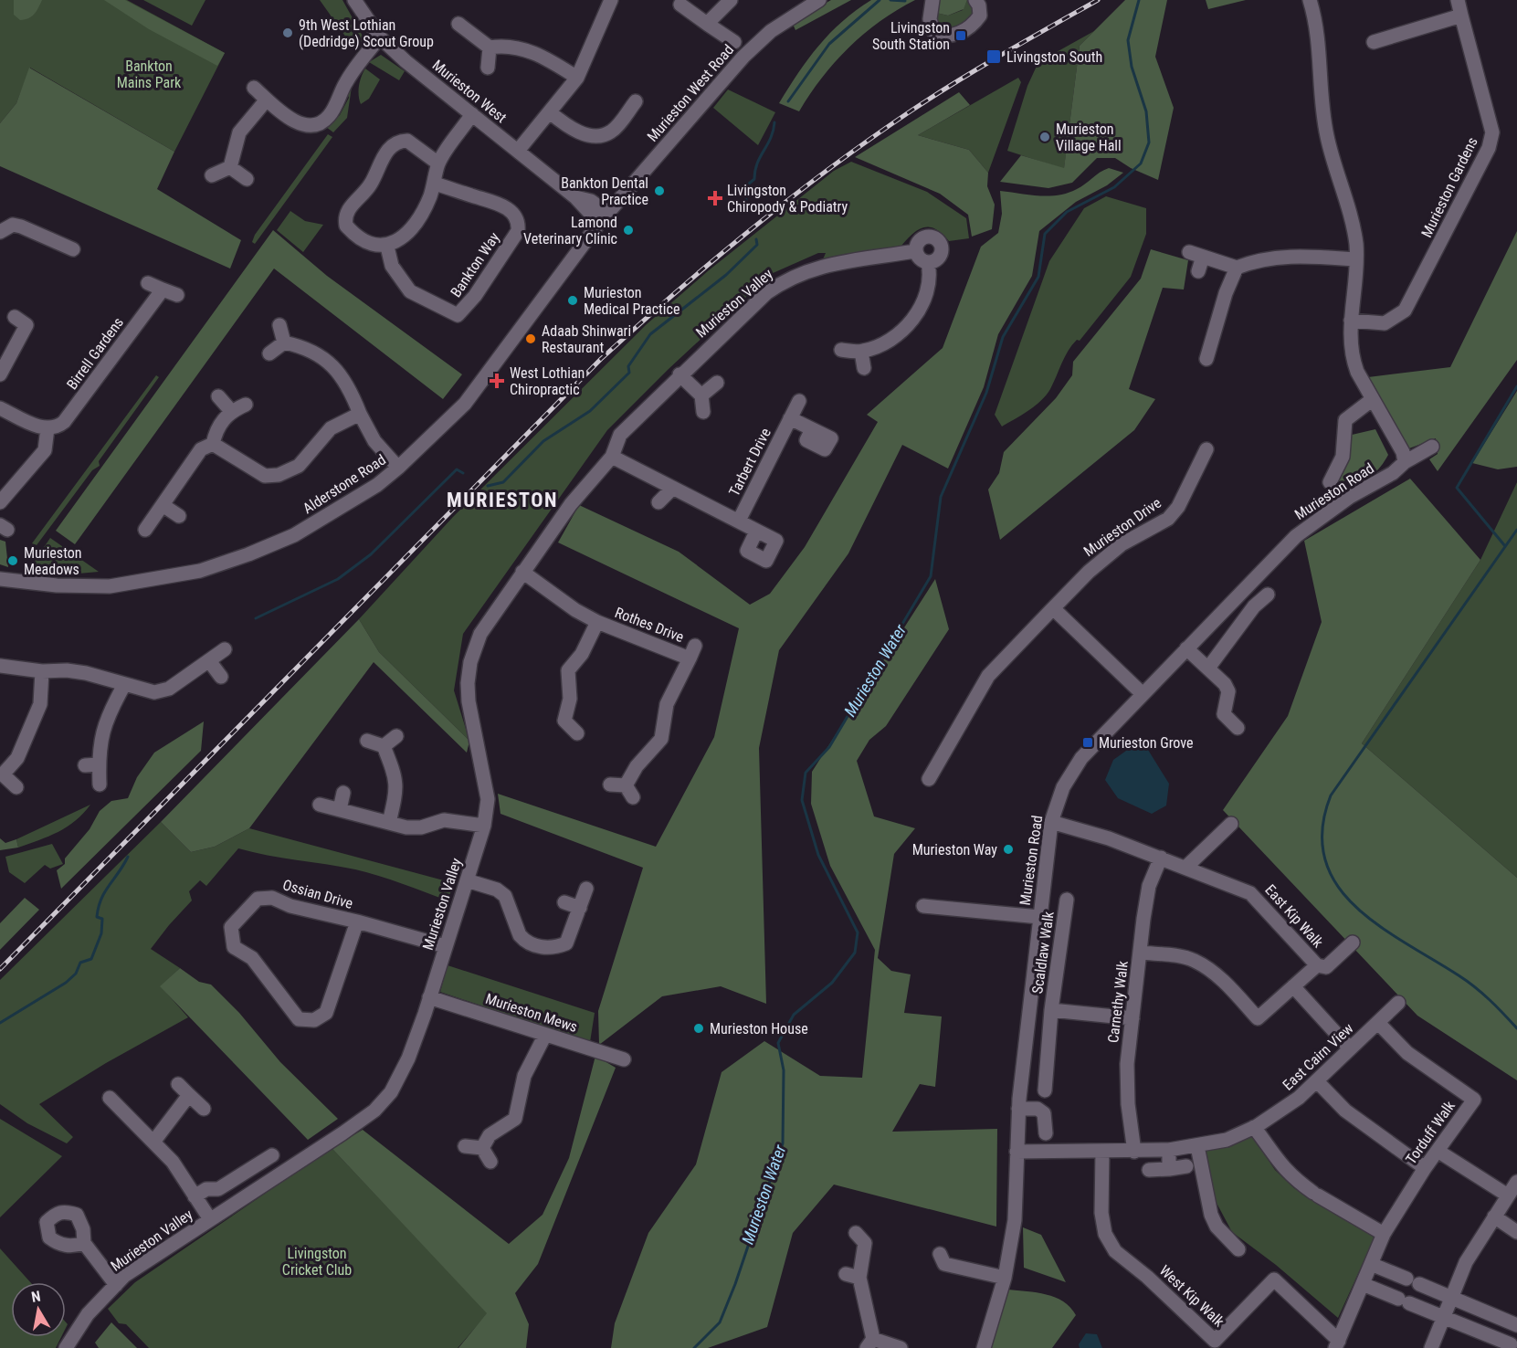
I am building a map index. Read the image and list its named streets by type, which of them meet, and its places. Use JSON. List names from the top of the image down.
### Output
{
  "streets": {
    "street": [
      "Murieston West",
      "Murieston West Road",
      "Murieston Gardens",
      "Bankton Way",
      "Murieston Valley",
      "Birrell Gardens",
      "Tarbert Drive",
      "Alderstone Road",
      "Murieston Road",
      "Murieston Drive",
      "Rothes Drive",
      "Ossian Drive",
      "East Kip Walk",
      "Scaldlaw Walk",
      "Carnethy Walk",
      "Murieston Mews",
      "East Cairn View",
      "Torduff Walk",
      "West Kip Walk"
    ]
  },
  "crossings": [
    ["Murieston West", "Murieston West Road"],
    ["Murieston West", "Alderstone Road"],
    ["Murieston West Road", "Alderstone Road"],
    ["Murieston Valley", "Tarbert Drive"],
    ["Murieston Valley", "Rothes Drive"],
    ["Murieston Valley", "Ossian Drive"],
    ["Murieston Valley", "Murieston Mews"],
    ["Murieston Road", "East Kip Walk"],
    ["Murieston Road", "East Cairn View"],
    ["East Kip Walk", "Carnethy Walk"],
    ["Scaldlaw Walk", "Carnethy Walk"],
    ["Carnethy Walk", "East Cairn View"],
    ["East Cairn View", "Torduff Walk"],
    ["East Cairn View", "West Kip Walk"],
    ["Torduff Walk", "West Kip Walk"]
  ],
  "districts": ["MURIESTON"],
  "water": ["Murieston Water"],
  "parks": ["Bankton Mains Park", "Livingston Cricket Club"],
  "places": {
    "other": [
      "9th West Lothian (Dedridge) Scout Group",
      "Murieston Village Hall",
      "Bankton Dental Practice",
      "Lamond Veterinary Clinic",
      "Murieston Medical Practice",
      "Adaab Shinwari Restaurant",
      "Murieston Meadows",
      "Murieston Way",
      "Murieston House"
    ],
    "transit": ["Livingston South Station", "Livingston South", "Murieston Grove"],
    "health": ["Livingston Chiropody & Podiatry", "West Lothian Chiropractic"]
  },
  "north": "top"
}
